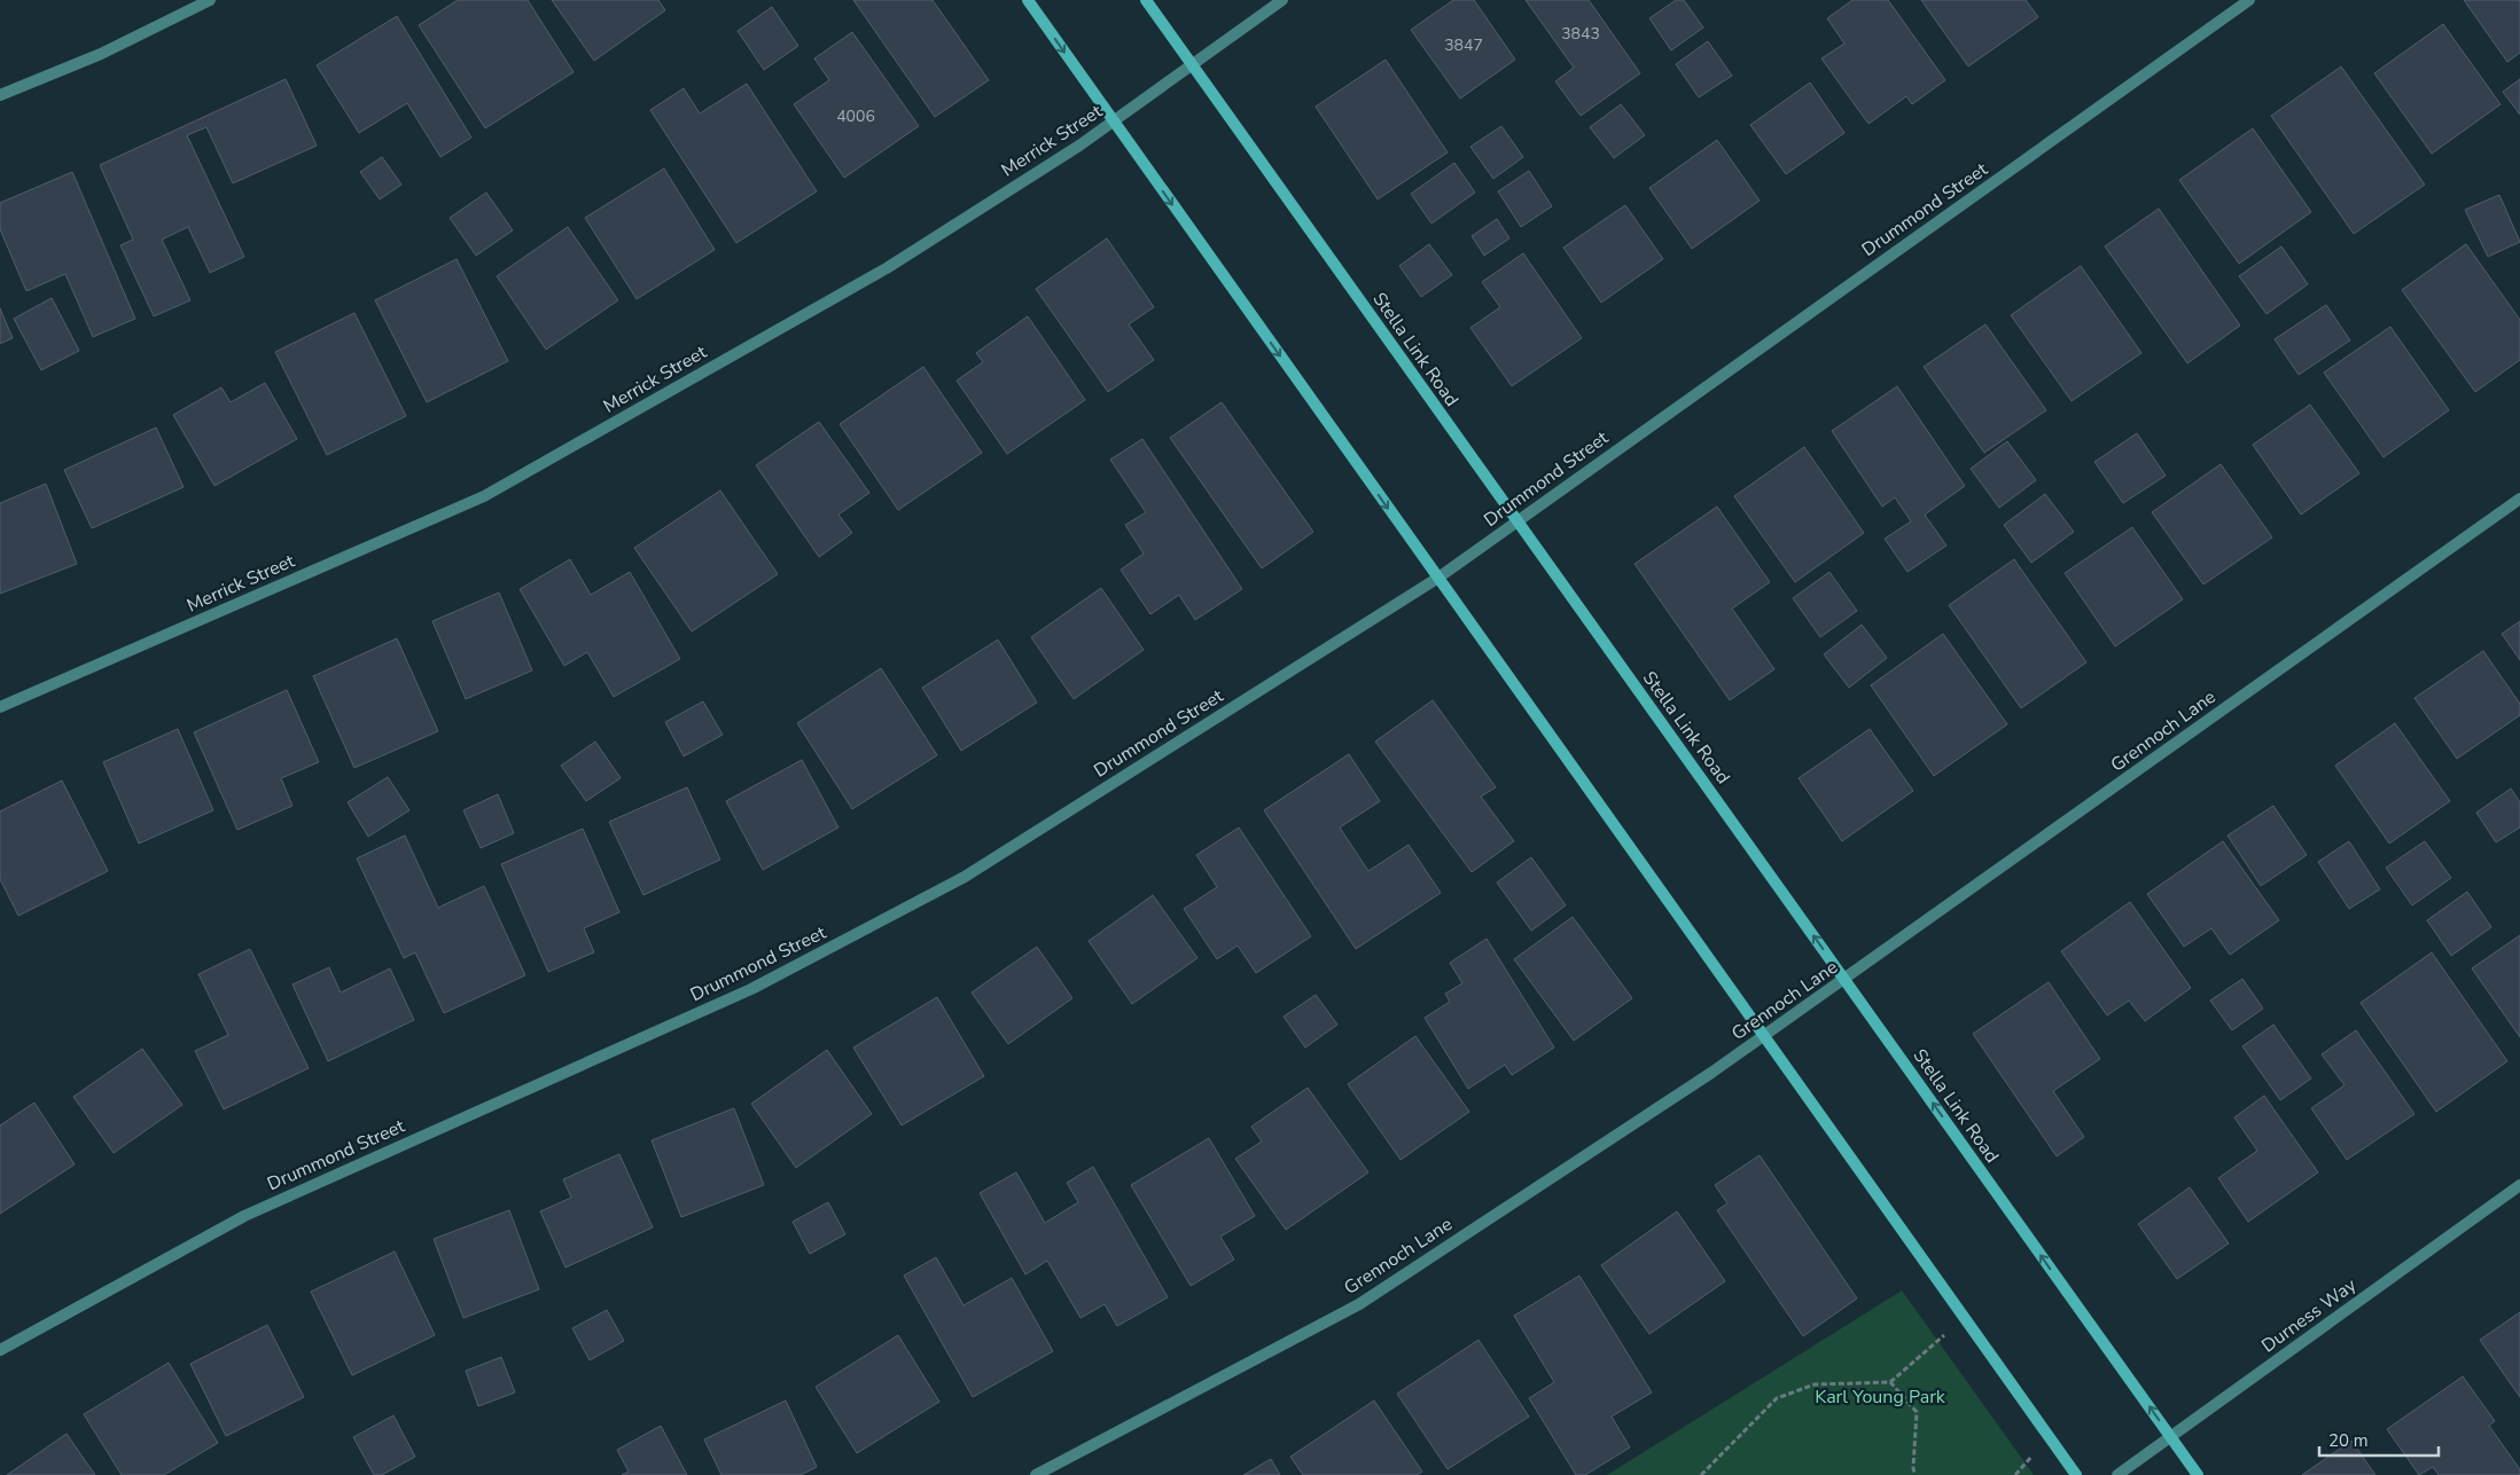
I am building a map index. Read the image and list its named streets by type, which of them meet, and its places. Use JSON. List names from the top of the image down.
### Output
{
  "streets": {
    "main road": ["Stella Link Road"],
    "street": [
      "Merrick Street",
      "Drummond Street",
      "Grennoch Lane",
      "Durness Way"
    ]
  },
  "crossings": [
    ["Merrick Street", "Stella Link Road"],
    ["Drummond Street", "Stella Link Road"],
    ["Stella Link Road", "Grennoch Lane"],
    ["Stella Link Road", "Durness Way"]
  ],
  "parks": ["Karl Young Park"],
  "house_numbers": ["3843", "3847", "4006"],
  "scale_bar": "20 m"
}
